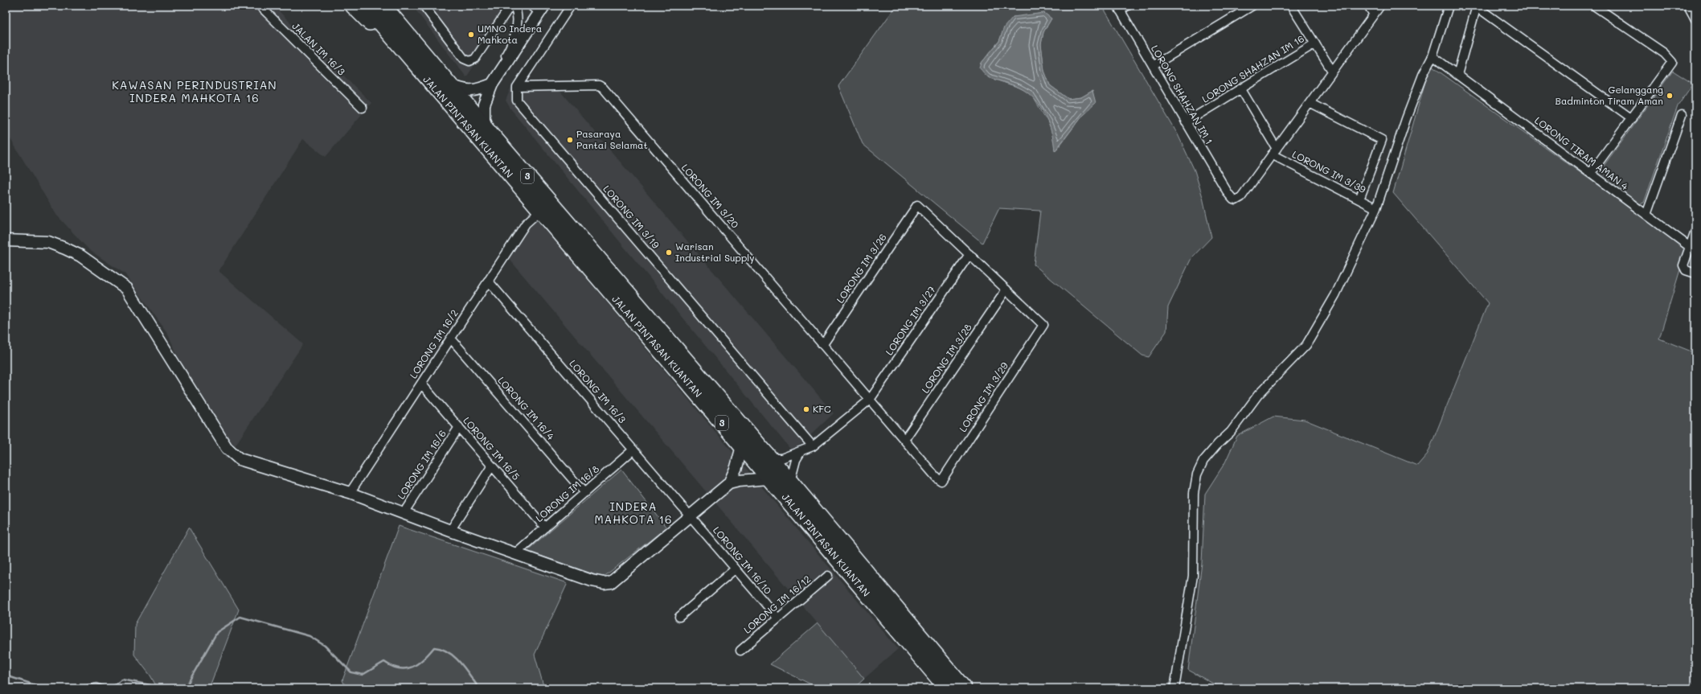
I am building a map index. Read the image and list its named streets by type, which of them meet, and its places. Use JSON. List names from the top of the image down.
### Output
{
  "streets": {
    "highway": ["JALAN PINTASAN KUANTAN", "3"],
    "street": [
      "JALAN IM 16/3",
      "LORONG SHAHZAN IM 16",
      "LORONG SHAHZAN IM 1",
      "LORONG TIRAM AMAN 4",
      "LORONG IM 3/39",
      "LORONG IM 3/20",
      "LORONG IM 3/19",
      "LORONG IM 3/26",
      "LORONG IM 3/27",
      "LORONG IM 16/2",
      "LORONG IM 3/28",
      "LORONG IM 16/3",
      "LORONG IM 3/29",
      "LORONG IM 16/4",
      "LORONG IM 16/5",
      "LORONG IM 16/6",
      "LORONG IM 16/8",
      "LORONG IM 16/10",
      "LORONG IM 16/12"
    ]
  },
  "crossings": [
    ["LORONG SHAHZAN IM 16", "LORONG SHAHZAN IM 1"],
    ["LORONG SHAHZAN IM 1", "LORONG IM 3/39"],
    ["JALAN PINTASAN KUANTAN", "LORONG IM 3/27"],
    ["JALAN PINTASAN KUANTAN", "LORONG IM 16/2"],
    ["LORONG IM 3/20", "LORONG IM 3/19"],
    ["LORONG IM 3/20", "LORONG IM 3/26"],
    ["LORONG IM 3/20", "LORONG IM 3/27"],
    ["LORONG IM 3/20", "LORONG IM 3/28"],
    ["LORONG IM 3/20", "LORONG IM 3/29"],
    ["LORONG IM 3/19", "LORONG IM 3/27"],
    ["LORONG IM 3/26", "LORONG IM 3/27"],
    ["LORONG IM 16/2", "LORONG IM 16/3"],
    ["LORONG IM 16/2", "LORONG IM 16/4"],
    ["LORONG IM 16/2", "LORONG IM 16/5"],
    ["LORONG IM 3/28", "LORONG IM 3/29"],
    ["LORONG IM 16/3", "LORONG IM 16/8"],
    ["LORONG IM 16/3", "LORONG IM 16/10"],
    ["LORONG IM 16/4", "LORONG IM 16/8"],
    ["LORONG IM 16/5", "LORONG IM 16/6"],
    ["LORONG IM 16/5", "LORONG IM 16/8"],
    ["LORONG IM 16/10", "LORONG IM 16/12"]
  ],
  "districts": ["KAWASAN PERINDUSTRIAN INDERA MAHKOTA 16", "INDERA MAHKOTA 16"],
  "places": [
    "UMNO Indera Mahkota",
    "Gelanggang Badminton Tiram Aman",
    "Pasaraya Pantai Selamat",
    "Warisan Industrial Supply",
    "KFC"
  ]
}
